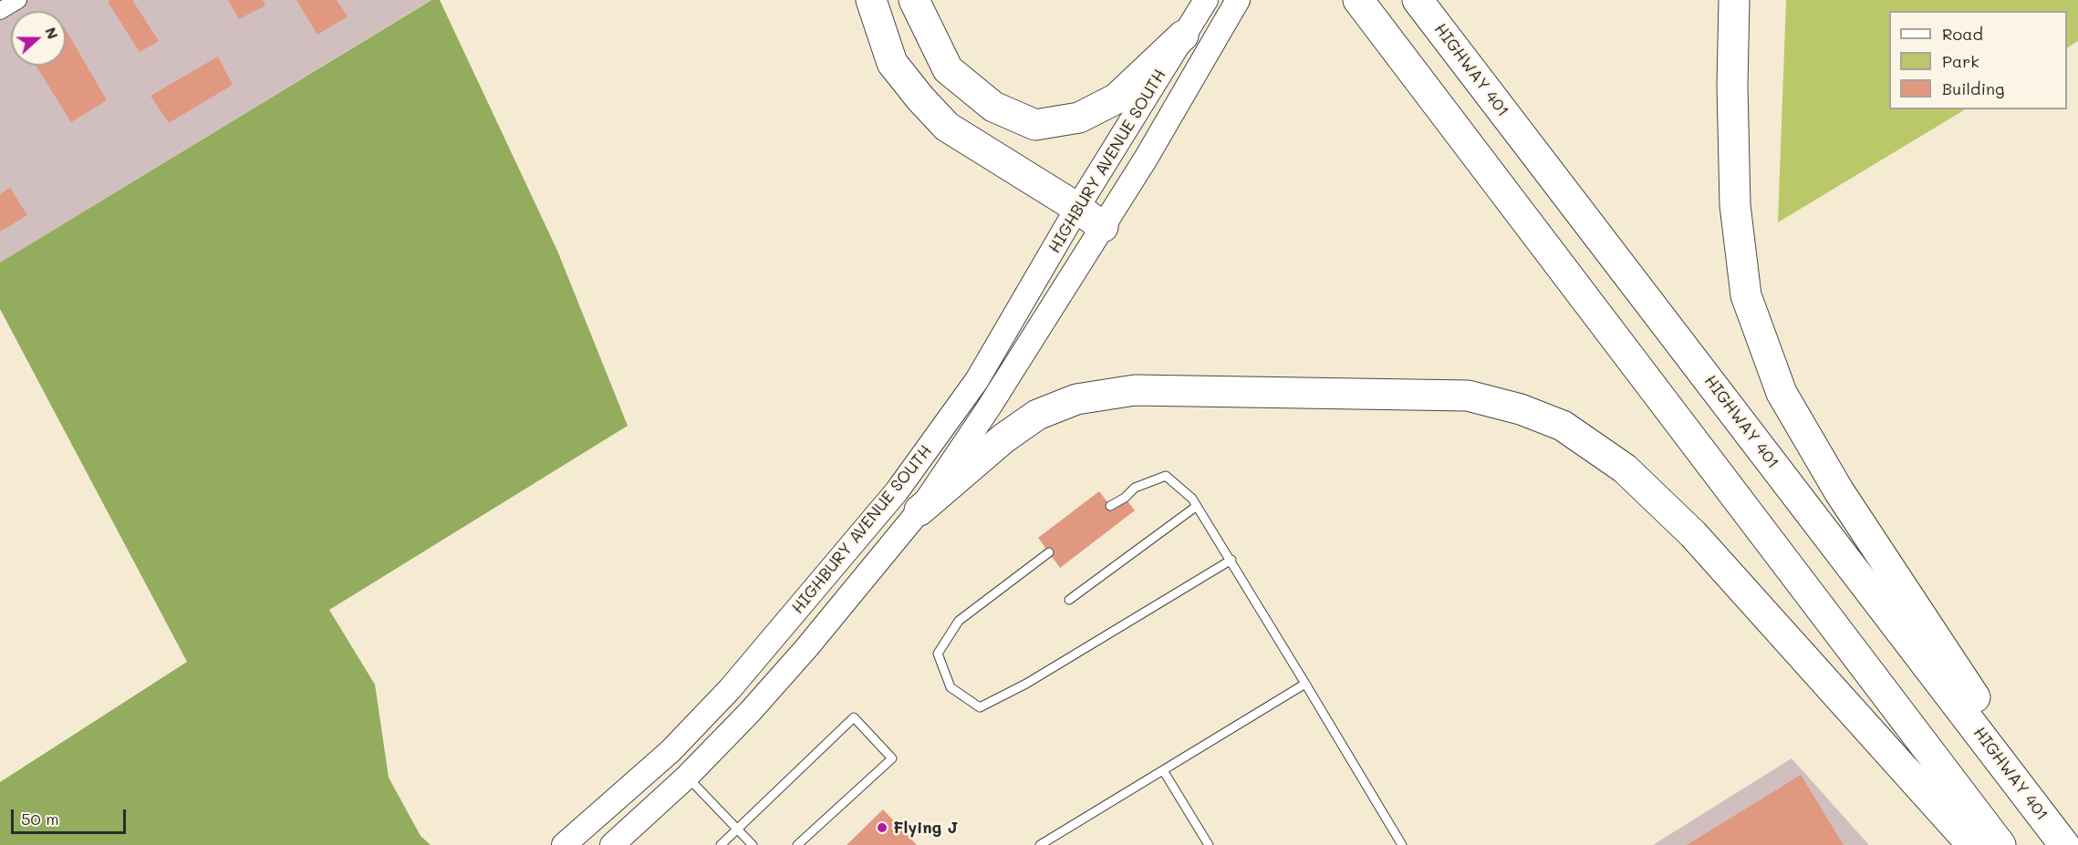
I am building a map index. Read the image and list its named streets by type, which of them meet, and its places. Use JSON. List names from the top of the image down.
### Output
{
  "streets": {
    "highway": ["HIGHWAY 401"],
    "main road": ["HIGHBURY AVENUE SOUTH"]
  },
  "places": ["Flying J"],
  "legend": ["Road", "Park", "Building"],
  "scale_bar": "50 m",
  "north": "right"
}
